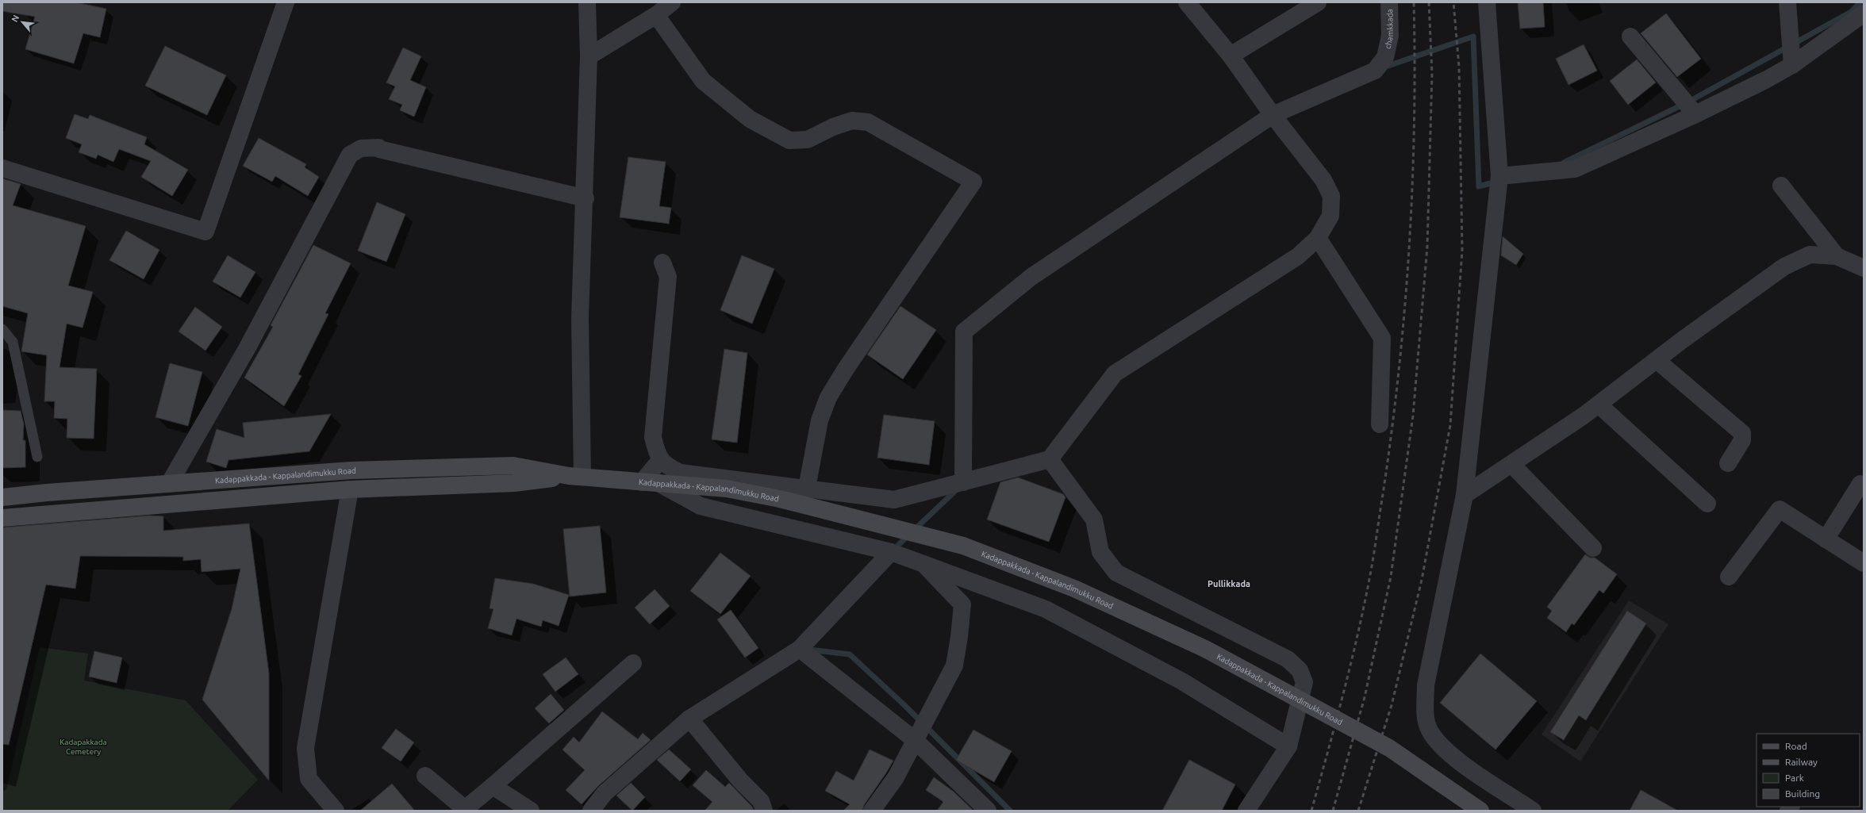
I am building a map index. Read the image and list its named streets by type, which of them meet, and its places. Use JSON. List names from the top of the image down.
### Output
{
  "streets": {
    "main road": ["Kadappakkada - Kappalandimukku Road"],
    "street": ["chamkkada"]
  },
  "districts": ["Pullikkada"],
  "parks": ["Kadapakkada Cemetery"],
  "legend": [
    "Road",
    "Railway",
    "Park",
    "Building"
  ],
  "north": "top left"
}
